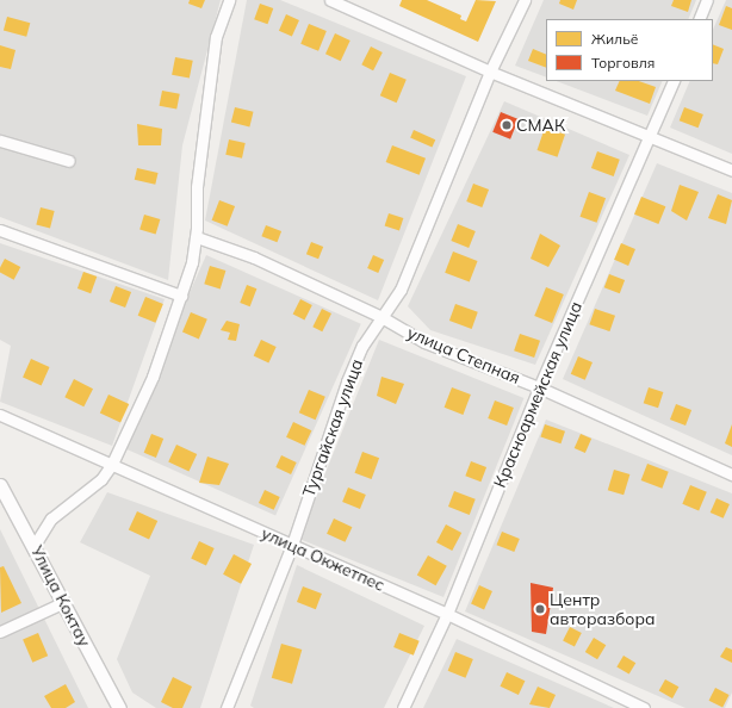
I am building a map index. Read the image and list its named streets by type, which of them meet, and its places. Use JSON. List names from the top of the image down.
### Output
{
  "streets": {
    "street": [
      "улица Степная",
      "Красноармейская улица",
      "Тургайская улица",
      "улица Окжетпес",
      "Улица Коктау"
    ]
  },
  "crossings": [
    ["улица Степная", "Красноармейская улица"],
    ["улица Степная", "Тургайская улица"],
    ["Красноармейская улица", "улица Окжетпес"],
    ["Тургайская улица", "улица Окжетпес"]
  ],
  "places": ["СМАК", "Центр авторазбора"],
  "legend": ["Жильё", "Торговля"]
}
